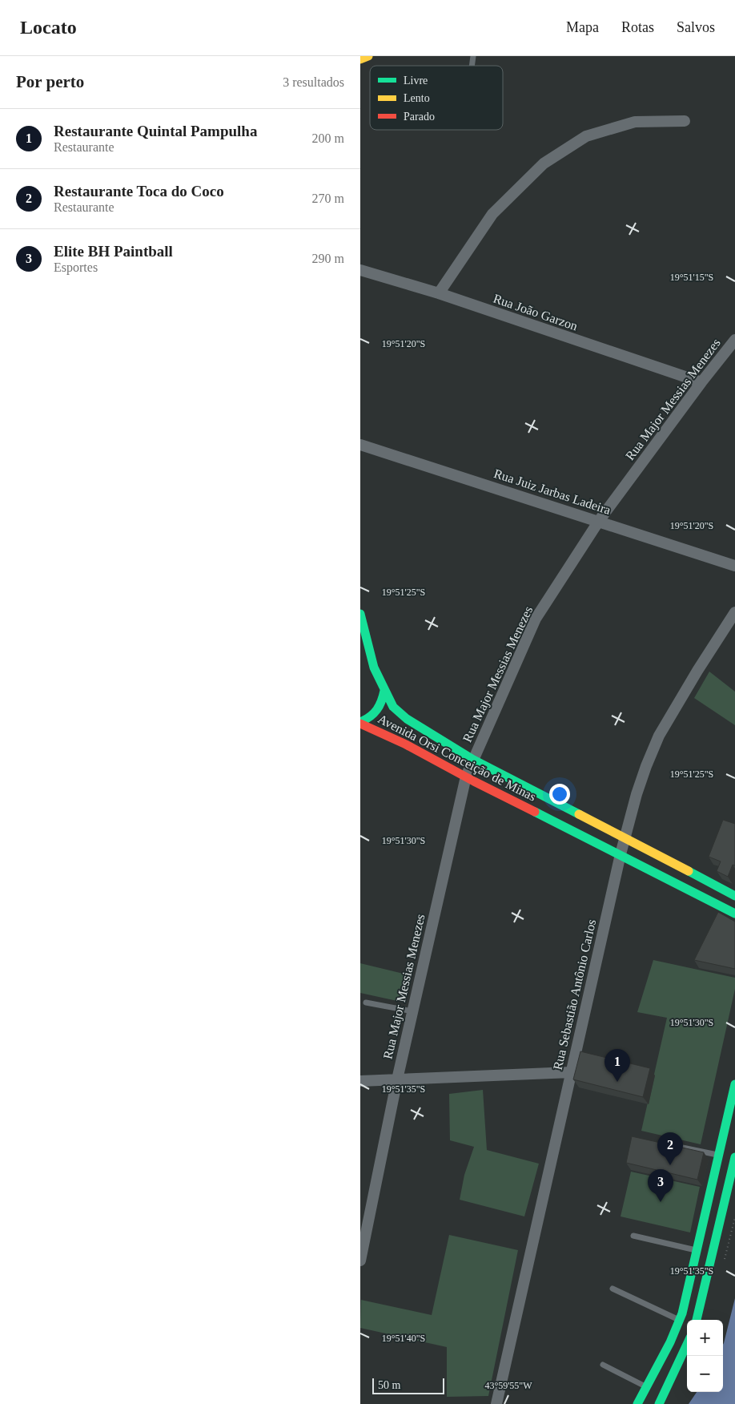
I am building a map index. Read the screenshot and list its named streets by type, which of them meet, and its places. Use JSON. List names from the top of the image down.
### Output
{
  "streets": {
    "street": [
      "Rua João Garzon",
      "Rua Major Messias Menezes",
      "Rua Juiz Jarbas Ladeira",
      "Avenida Orsi Conceição de Minas",
      "Rua Sebastião Antônio Carlos"
    ]
  },
  "crossings": [
    ["Rua João Garzon", "Rua Major Messias Menezes"],
    ["Rua Major Messias Menezes", "Rua Juiz Jarbas Ladeira"],
    ["Rua Major Messias Menezes", "Avenida Orsi Conceição de Minas"],
    ["Avenida Orsi Conceição de Minas", "Rua Sebastião Antônio Carlos"]
  ],
  "legend": ["Livre", "Lento", "Parado"],
  "scale_bar": "50 m",
  "page": {
    "header": "Locato",
    "nav": ["Mapa", "Rotas", "Salvos"],
    "heading": ["Por perto", "3 resultados"],
    "list": [
      {
        "mark": "1",
        "name": "Restaurante Quintal Pampulha",
        "note": "Restaurante",
        "value": "200 m"
      },
      {
        "mark": "2",
        "name": "Restaurante Toca do Coco",
        "note": "Restaurante",
        "value": "270 m"
      },
      {
        "mark": "3",
        "name": "Elite BH Paintball",
        "note": "Esportes",
        "value": "290 m"
      }
    ],
    "pins": ["1", "2", "3"],
    "map_buttons": ["+", "−"],
    "scale": "50 m"
  },
  "coordinates": [
    "19°51'15\"S",
    "19°51'20\"S",
    "19°51'25\"S",
    "19°51'30\"S",
    "19°51'35\"S",
    "19°51'40\"S",
    "43°59'55\"W"
  ]
}
